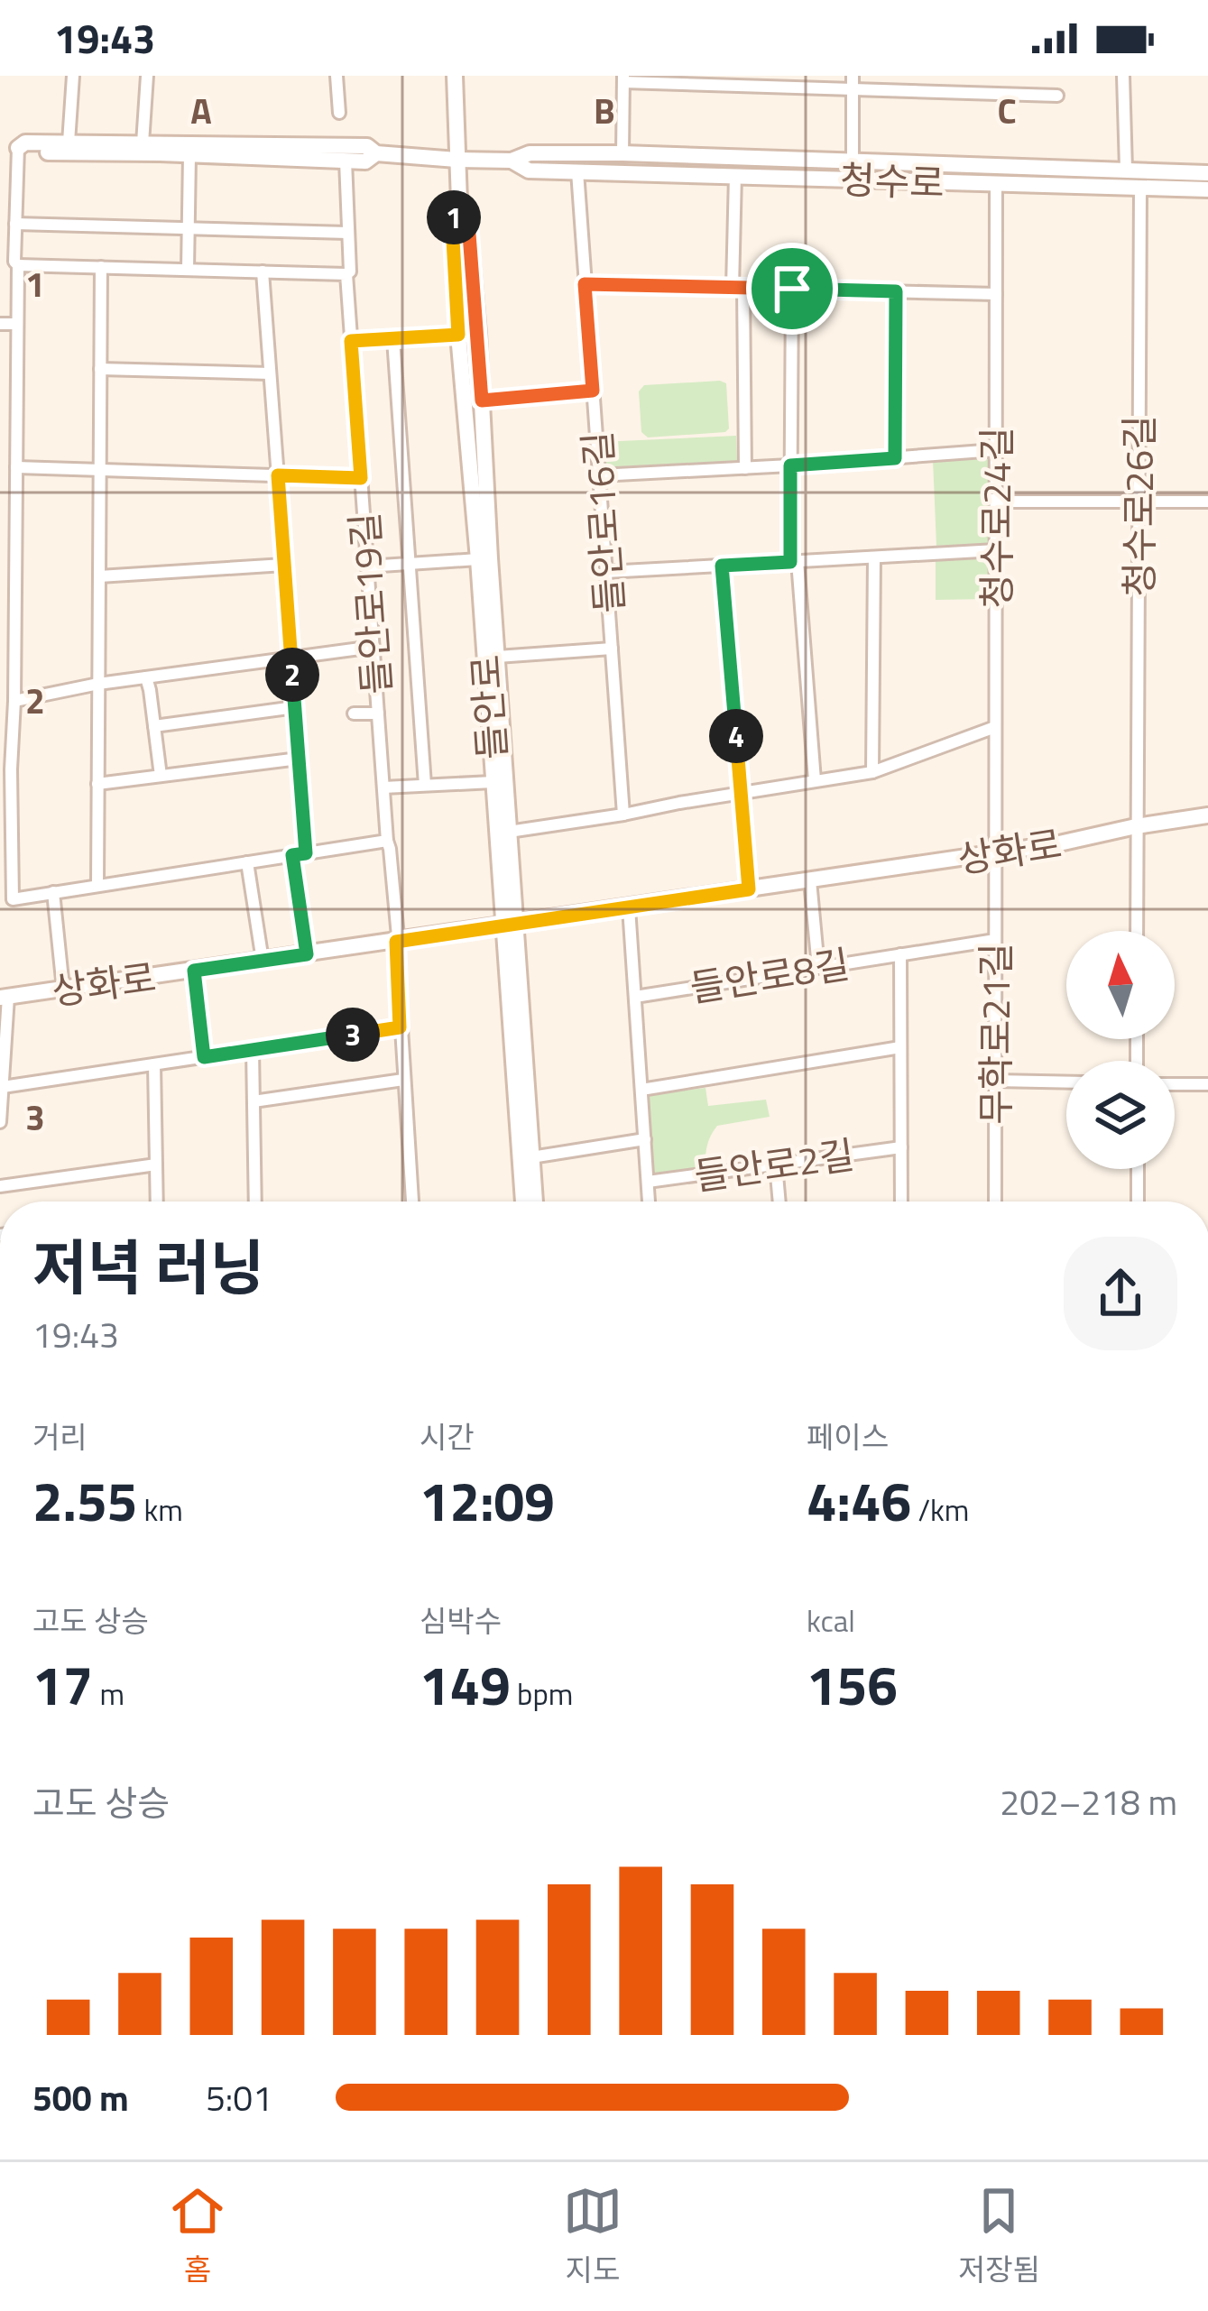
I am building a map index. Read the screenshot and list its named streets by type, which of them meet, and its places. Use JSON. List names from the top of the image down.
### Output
{
  "streets": {
    "main road": ["청수로", "들안로", "상화로"],
    "street": [
      "청수로26길",
      "청수로24길",
      "들안로16길",
      "들안로19길",
      "들안로8길",
      "무학로21길",
      "들안로2길"
    ]
  },
  "crossings": [
    ["청수로", "청수로26길"],
    ["청수로", "청수로24길"],
    ["청수로", "들안로"],
    ["청수로26길", "상화로"],
    ["청수로24길", "상화로"],
    ["청수로24길", "무학로21길"],
    ["들안로16길", "들안로"],
    ["들안로", "상화로"],
    ["상화로", "무학로21길"],
    ["들안로8길", "무학로21길"],
    ["들안로8길", "들안로2길"]
  ],
  "north": "top",
  "page": {
    "status": "19:43",
    "pins": [
      "1",
      "2",
      "4",
      "3"
    ],
    "heading": ["저녁 러닝", "19:43"],
    "stats": [
      ["거리", "2.55 km"],
      ["시간", "12:09"],
      ["페이스", "4:46 /km"],
      ["고도 상승", "17 m"],
      ["심박수", "149 bpm"],
      ["kcal", "156"]
    ],
    "chart": ["고도 상승", "202–218 m"],
    "list": [
      {
        "name": "500 m",
        "note": "5:01"
      }
    ],
    "tabs": ["홈", "지도", "저장됨"]
  },
  "grid": {
    "columns": ["A", "B", "C"],
    "rows": ["1", "2", "3"]
  }
}
